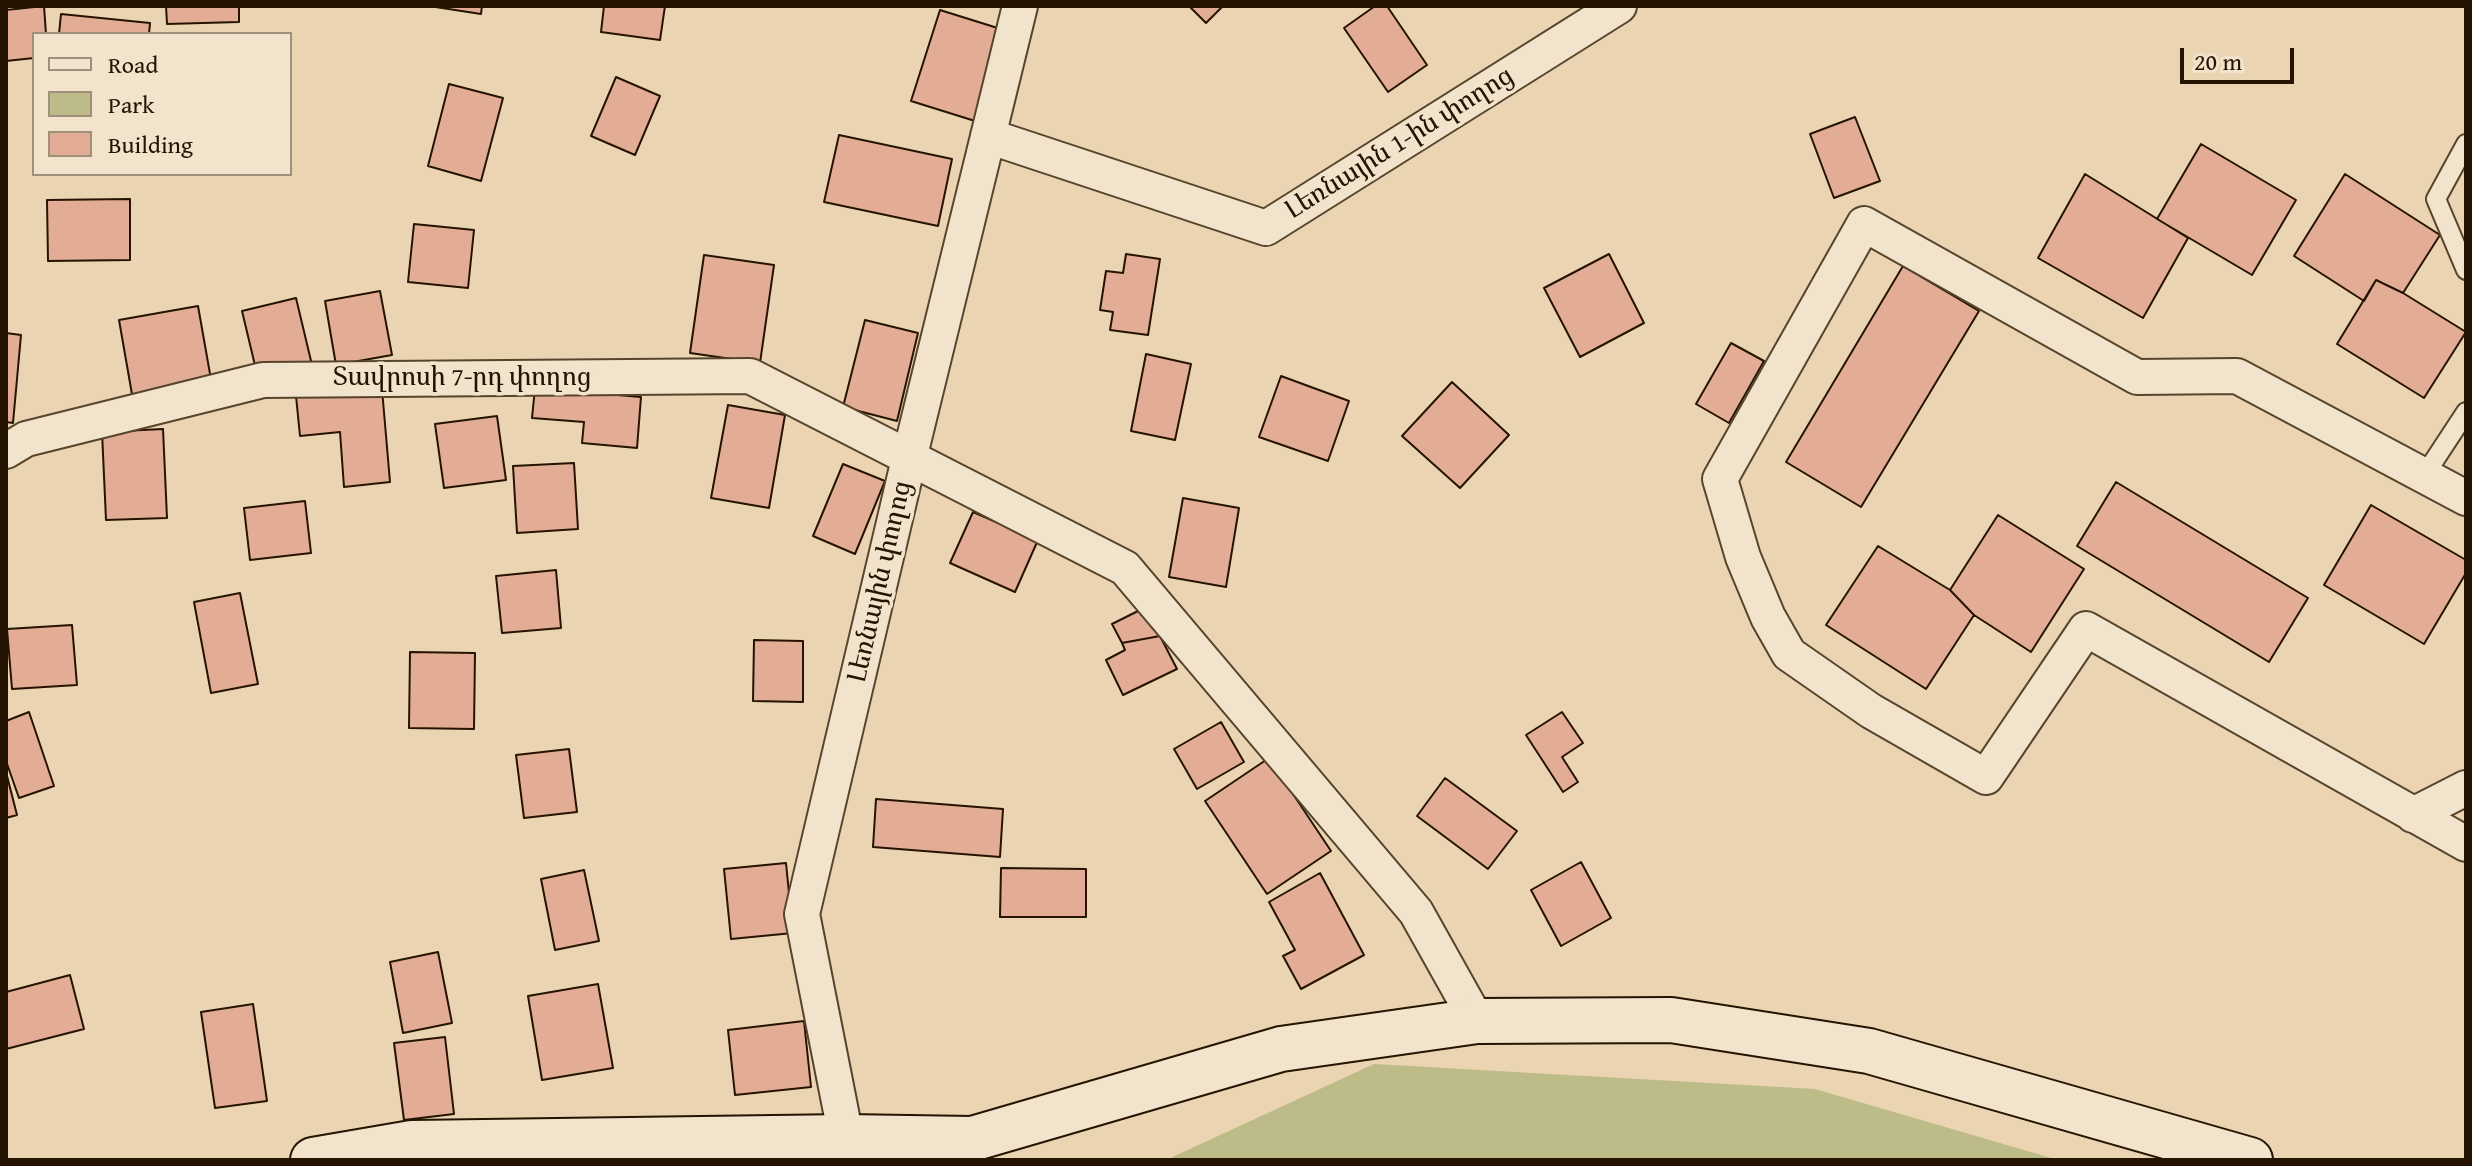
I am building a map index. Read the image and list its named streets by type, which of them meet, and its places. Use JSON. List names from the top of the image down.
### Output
{
  "streets": {
    "street": ["Լեռնային 1-ին փողոց", "Տավրոսի 7-րդ փողոց", "Լեռնային փողոց"]
  },
  "crossings": [
    ["Լեռնային 1-ին փողոց", "Լեռնային փողոց"],
    ["Տավրոսի 7-րդ փողոց", "Լեռնային փողոց"]
  ],
  "legend": ["Road", "Park", "Building"],
  "scale_bar": "20 m"
}
